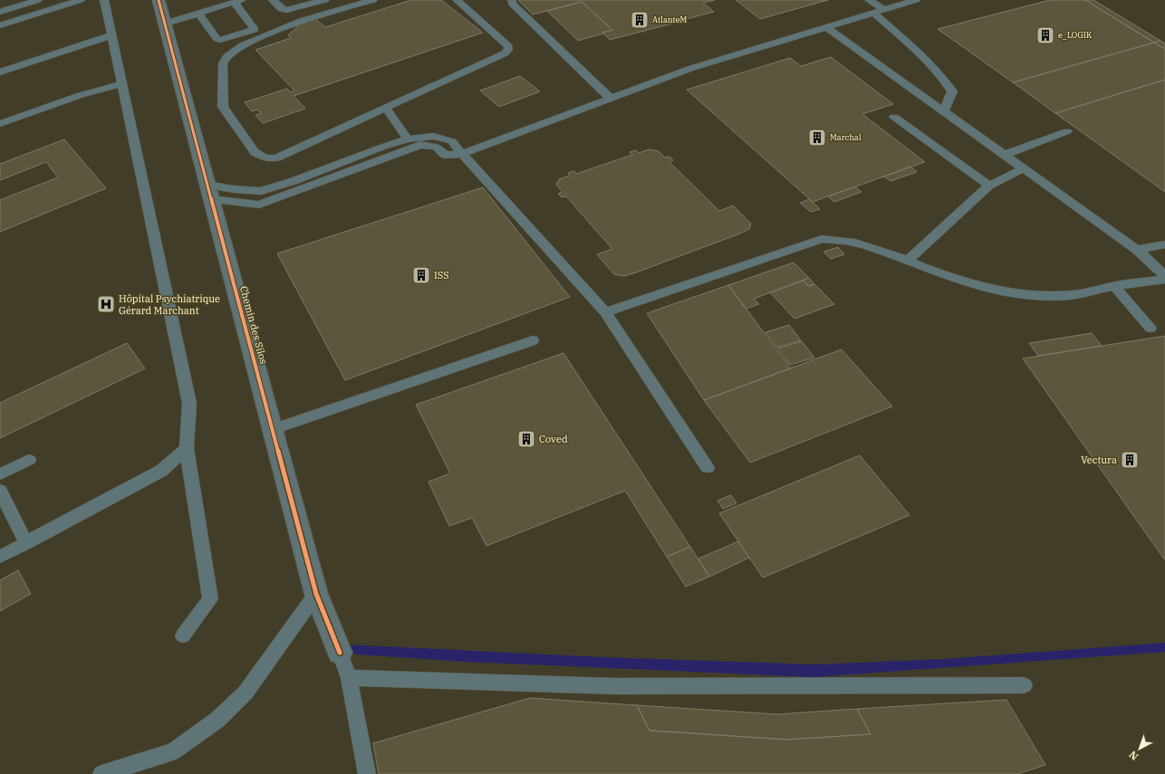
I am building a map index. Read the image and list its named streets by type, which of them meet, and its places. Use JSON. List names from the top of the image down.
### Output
{
  "streets": {
    "street": ["Chemin des Silos"]
  },
  "places": {
    "building": [
      "AtlanteM",
      "e_LOGIK",
      "Marchal",
      "ISS",
      "Coved",
      "Vectura"
    ],
    "hospital": ["Hôpital Psychiatrique Gérard Marchant"]
  },
  "north": "bottom left"
}
